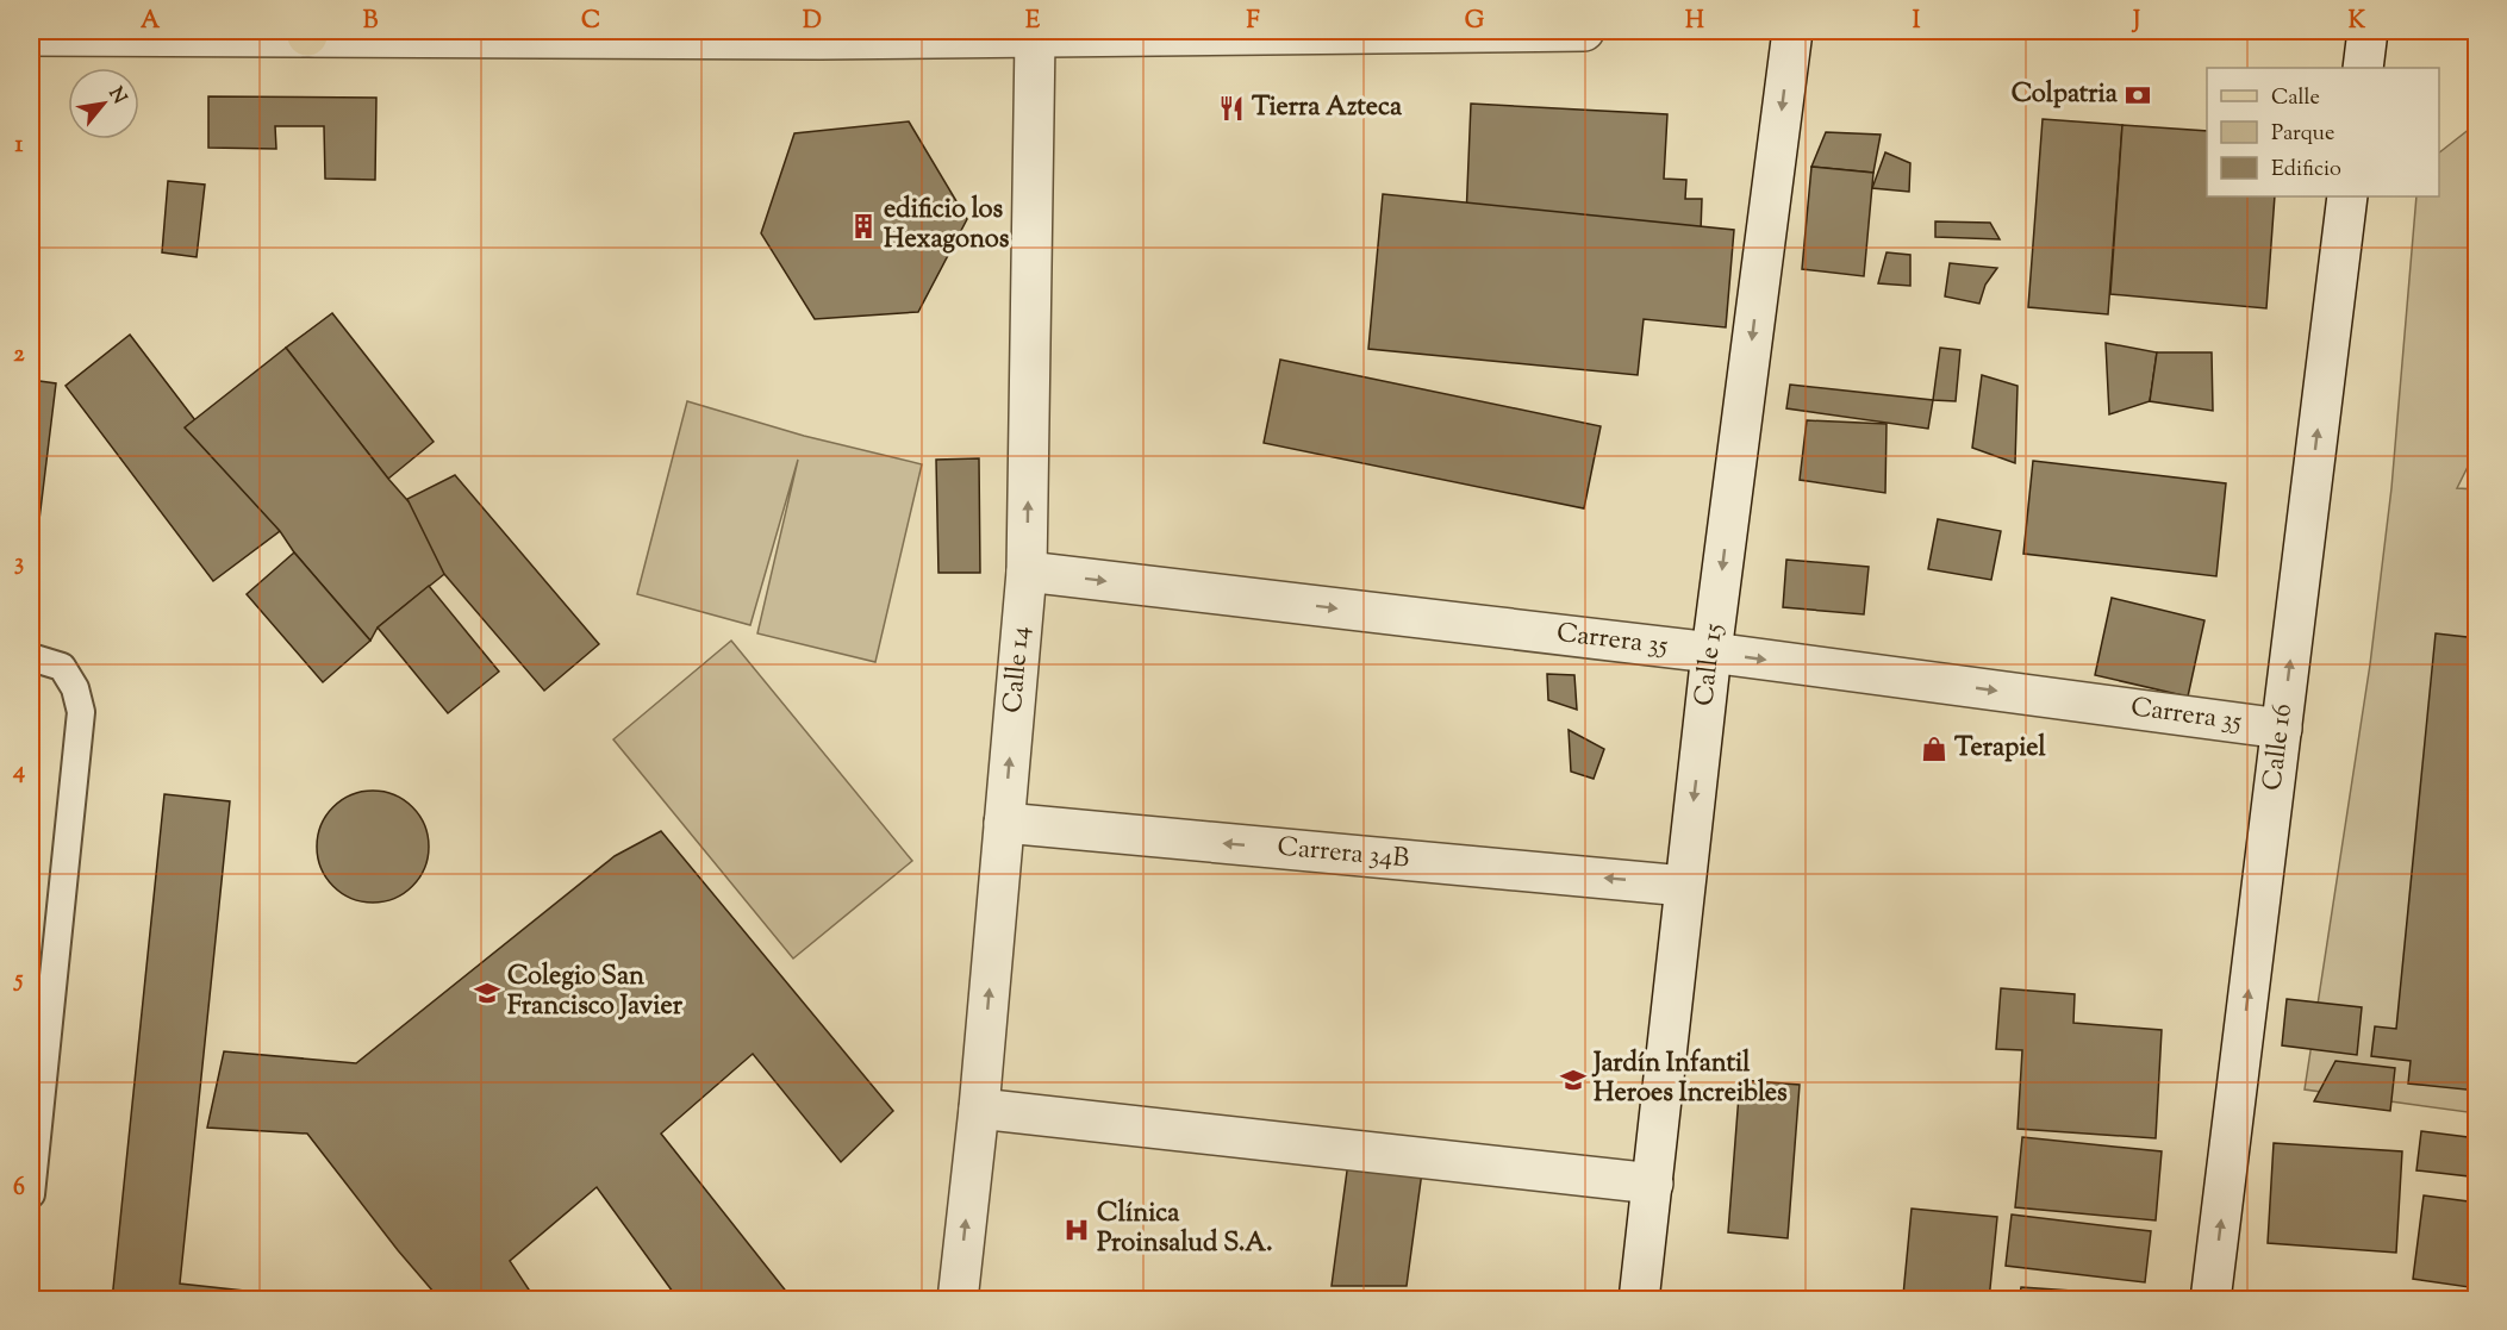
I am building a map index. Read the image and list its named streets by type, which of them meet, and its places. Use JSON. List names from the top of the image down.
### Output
{
  "streets": {
    "street": [
      "Carrera 35",
      "Calle 15",
      "Calle 14",
      "Calle 16",
      "Carrera 34B"
    ]
  },
  "crossings": [
    ["Carrera 35", "Calle 15"],
    ["Carrera 35", "Calle 14"],
    ["Carrera 35", "Calle 16"],
    ["Calle 15", "Carrera 34B"],
    ["Calle 14", "Carrera 34B"]
  ],
  "one_way": [
    "Carrera 35",
    "Calle 15",
    "Calle 14",
    "Calle 16"
  ],
  "places": {
    "bank": ["Colpatria"],
    "restaurant": ["Tierra Azteca"],
    "building": ["edificio los Hexagonos"],
    "shop": ["Terapiel"],
    "school or university": ["Colegio San Francisco Javier", "Jardín Infantil Heroes Increibles"],
    "hospital": ["Clínica Proinsalud S.A."]
  },
  "legend": ["Calle", "Parque", "Edificio"],
  "north": "top right",
  "grid": {
    "columns": [
      "A",
      "B",
      "C",
      "D",
      "E",
      "F",
      "G",
      "H",
      "I",
      "J",
      "K"
    ],
    "rows": [
      "1",
      "2",
      "3",
      "4",
      "5",
      "6"
    ]
  }
}
